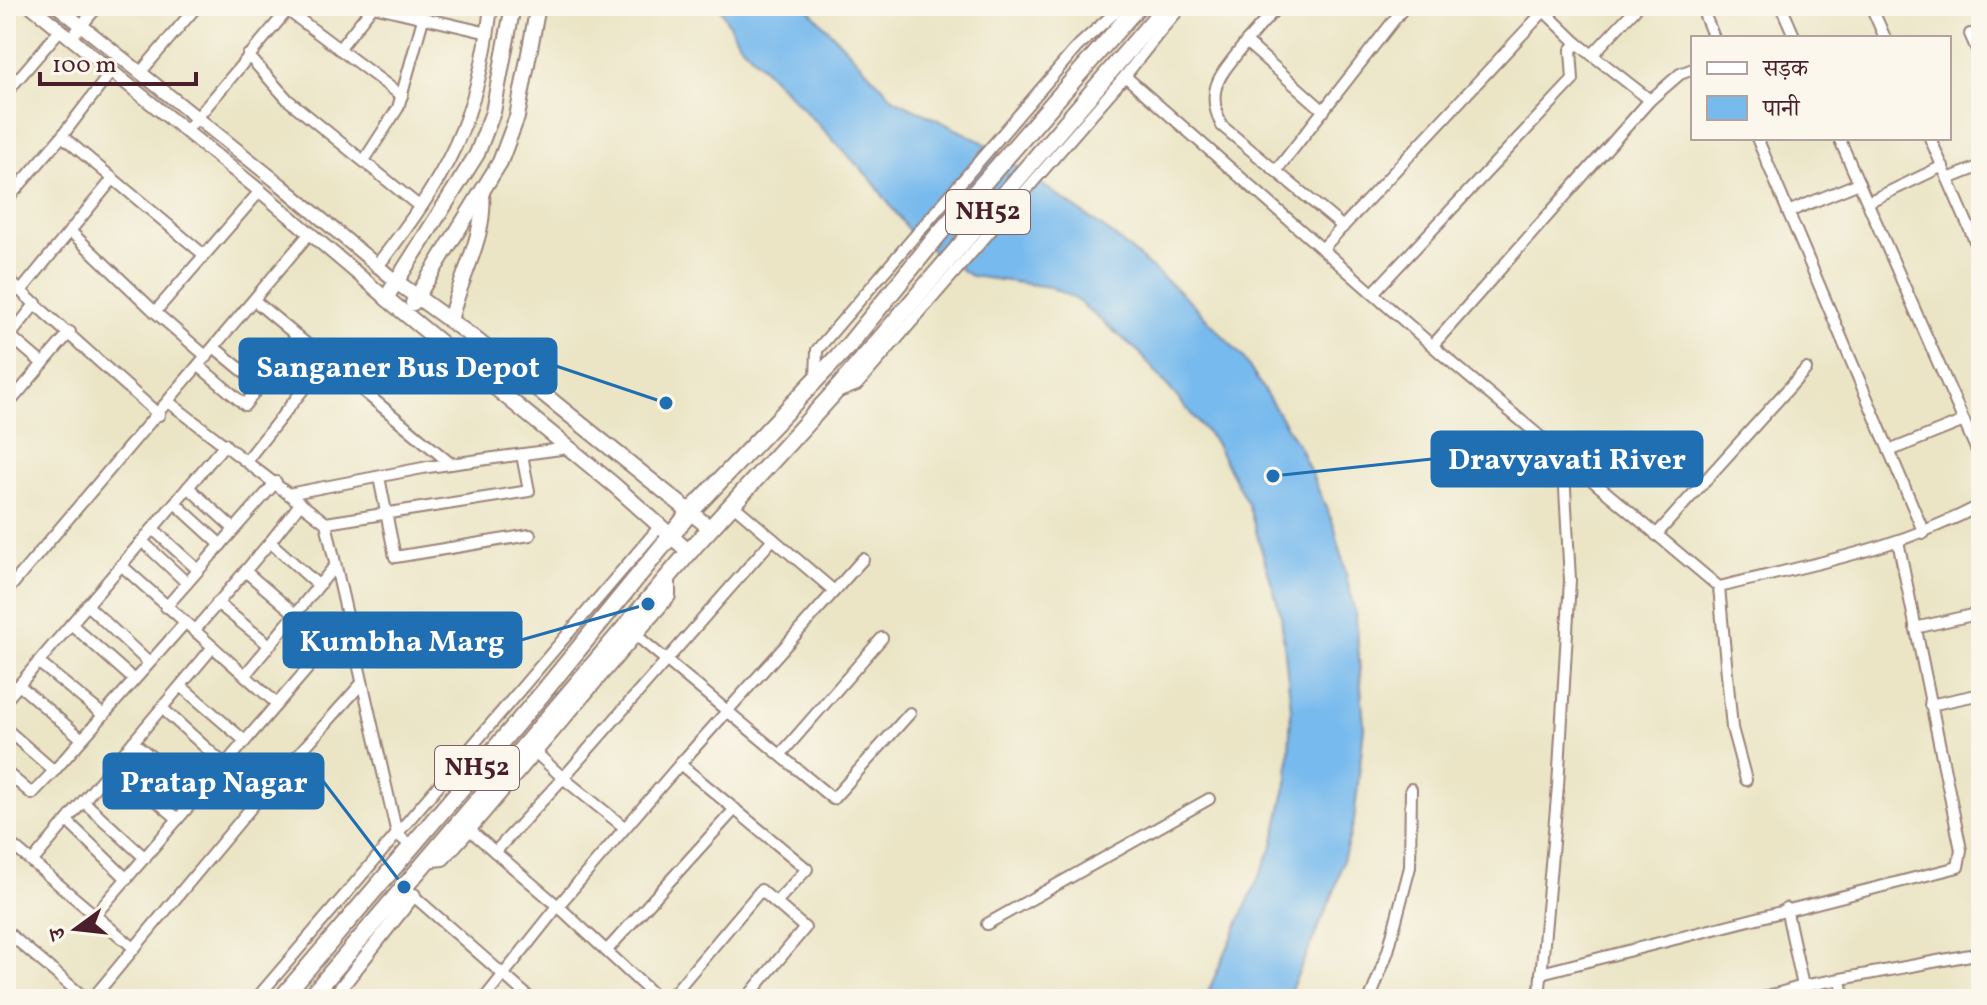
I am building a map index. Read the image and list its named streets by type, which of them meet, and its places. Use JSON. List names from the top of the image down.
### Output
{
  "streets": {
    "highway": ["NH52"]
  },
  "places": [
    "Sanganer Bus Depot",
    "Dravyavati River",
    "Kumbha Marg",
    "Pratap Nagar"
  ],
  "legend": ["सड़क", "पानी"],
  "scale_bar": "100 m",
  "north": "left"
}
